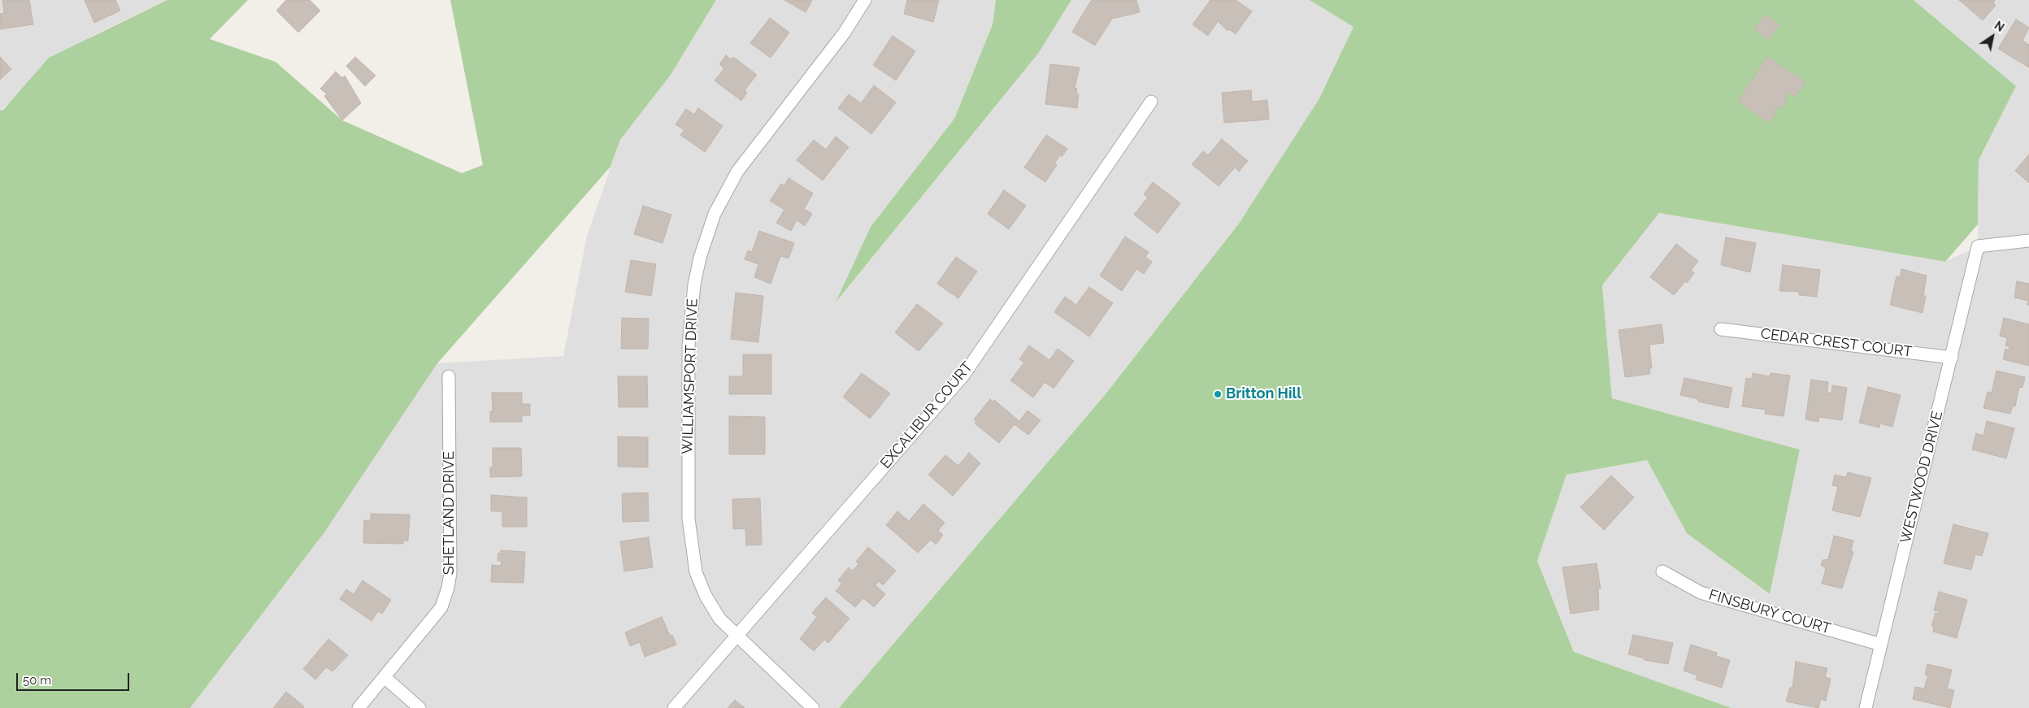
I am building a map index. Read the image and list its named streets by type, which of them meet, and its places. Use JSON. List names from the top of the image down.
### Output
{
  "streets": {
    "street": [
      "CEDAR CREST COURT",
      "WILLIAMSPORT DRIVE",
      "EXCALIBUR COURT",
      "WESTWOOD DRIVE",
      "SHETLAND DRIVE",
      "FINSBURY COURT"
    ]
  },
  "crossings": [
    ["CEDAR CREST COURT", "WESTWOOD DRIVE"],
    ["WILLIAMSPORT DRIVE", "EXCALIBUR COURT"],
    ["WESTWOOD DRIVE", "FINSBURY COURT"]
  ],
  "places": ["Britton Hill"],
  "scale_bar": "50 m",
  "north": "top right"
}
